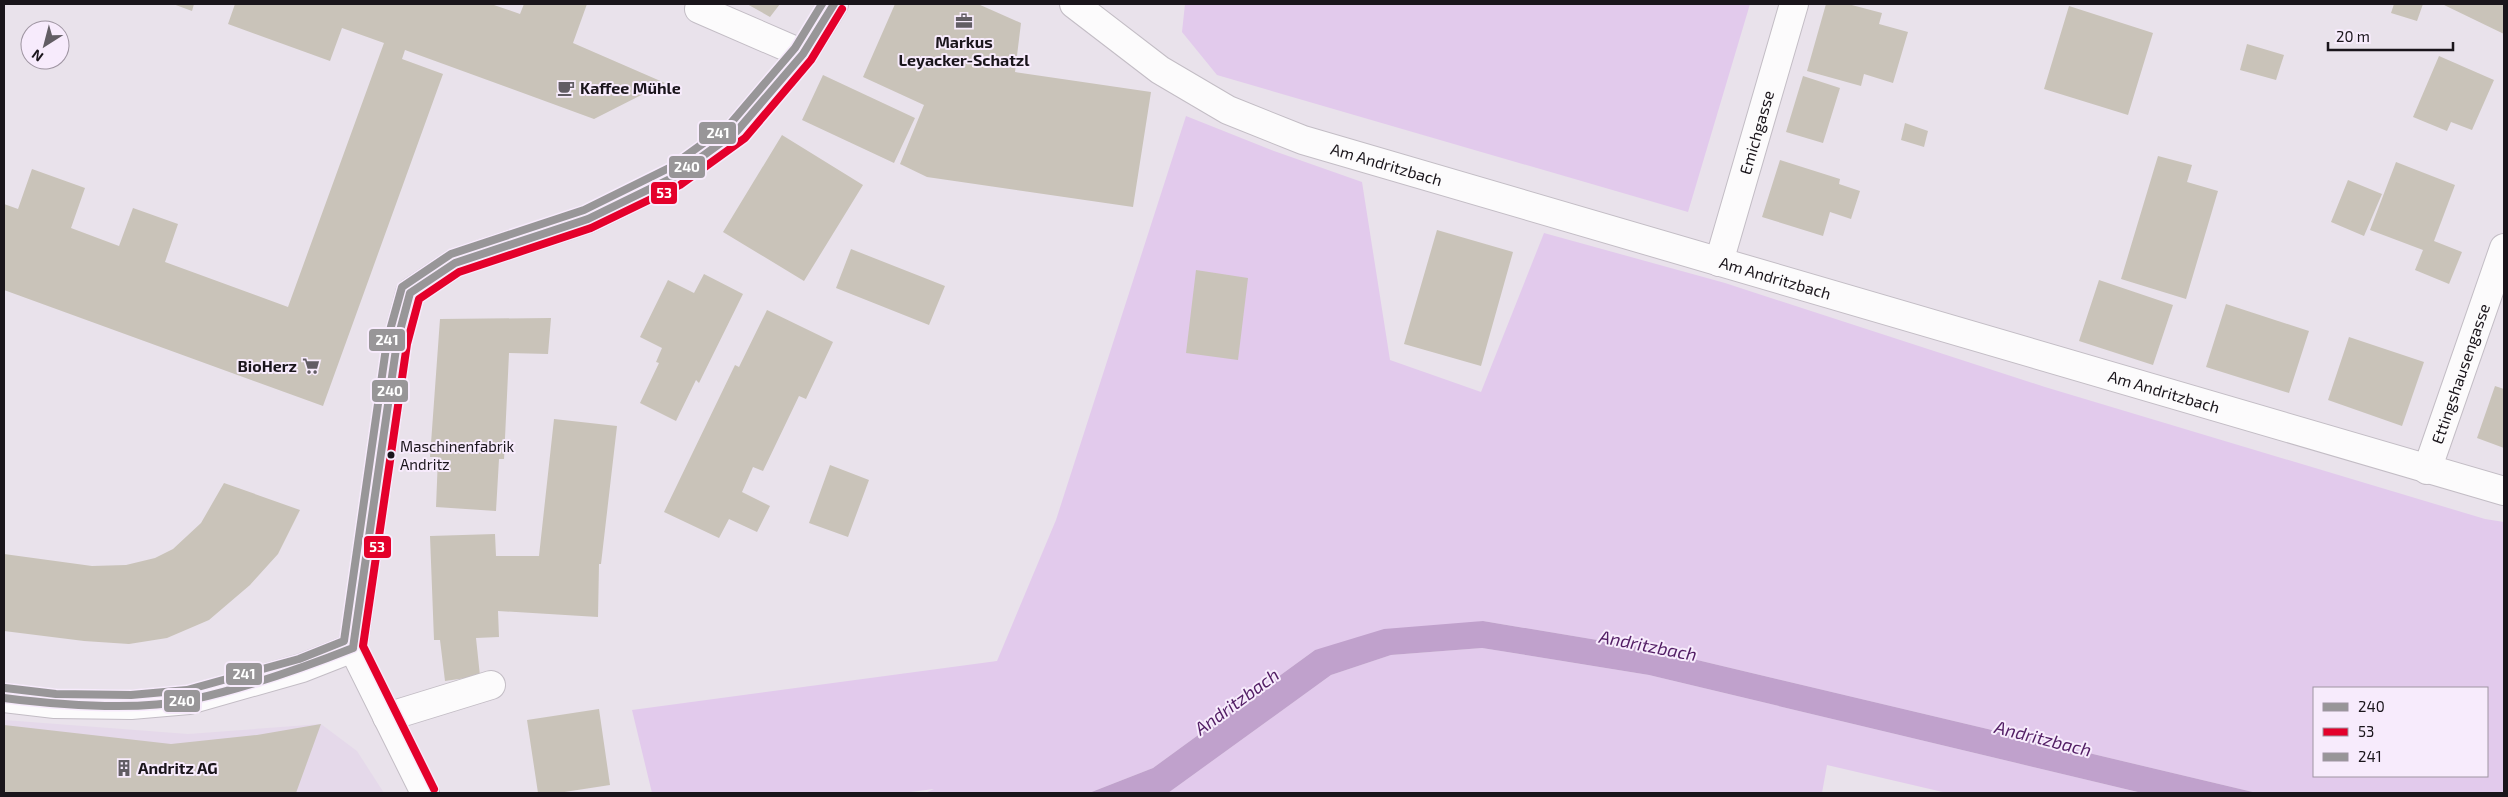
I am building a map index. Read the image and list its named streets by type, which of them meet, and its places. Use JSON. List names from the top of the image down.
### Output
{
  "streets": {
    "street": ["Emichgasse", "Am Andritzbach", "Ettingshausengasse"]
  },
  "crossings": [
    ["Emichgasse", "Am Andritzbach"],
    ["Am Andritzbach", "Ettingshausengasse"]
  ],
  "water": ["Andritzbach"],
  "places": {
    "office": ["Markus Leyacker-Schatzl"],
    "cafe": ["Kaffee Mühle"],
    "supermarket": ["BioHerz"],
    "other": ["Maschinenfabrik Andritz"],
    "building": ["Andritz AG"]
  },
  "lines": ["transit line 240", "transit line 241", "transit line 53"],
  "legend": ["240", "53", "241"],
  "scale_bar": "20 m",
  "north": "bottom left"
}
